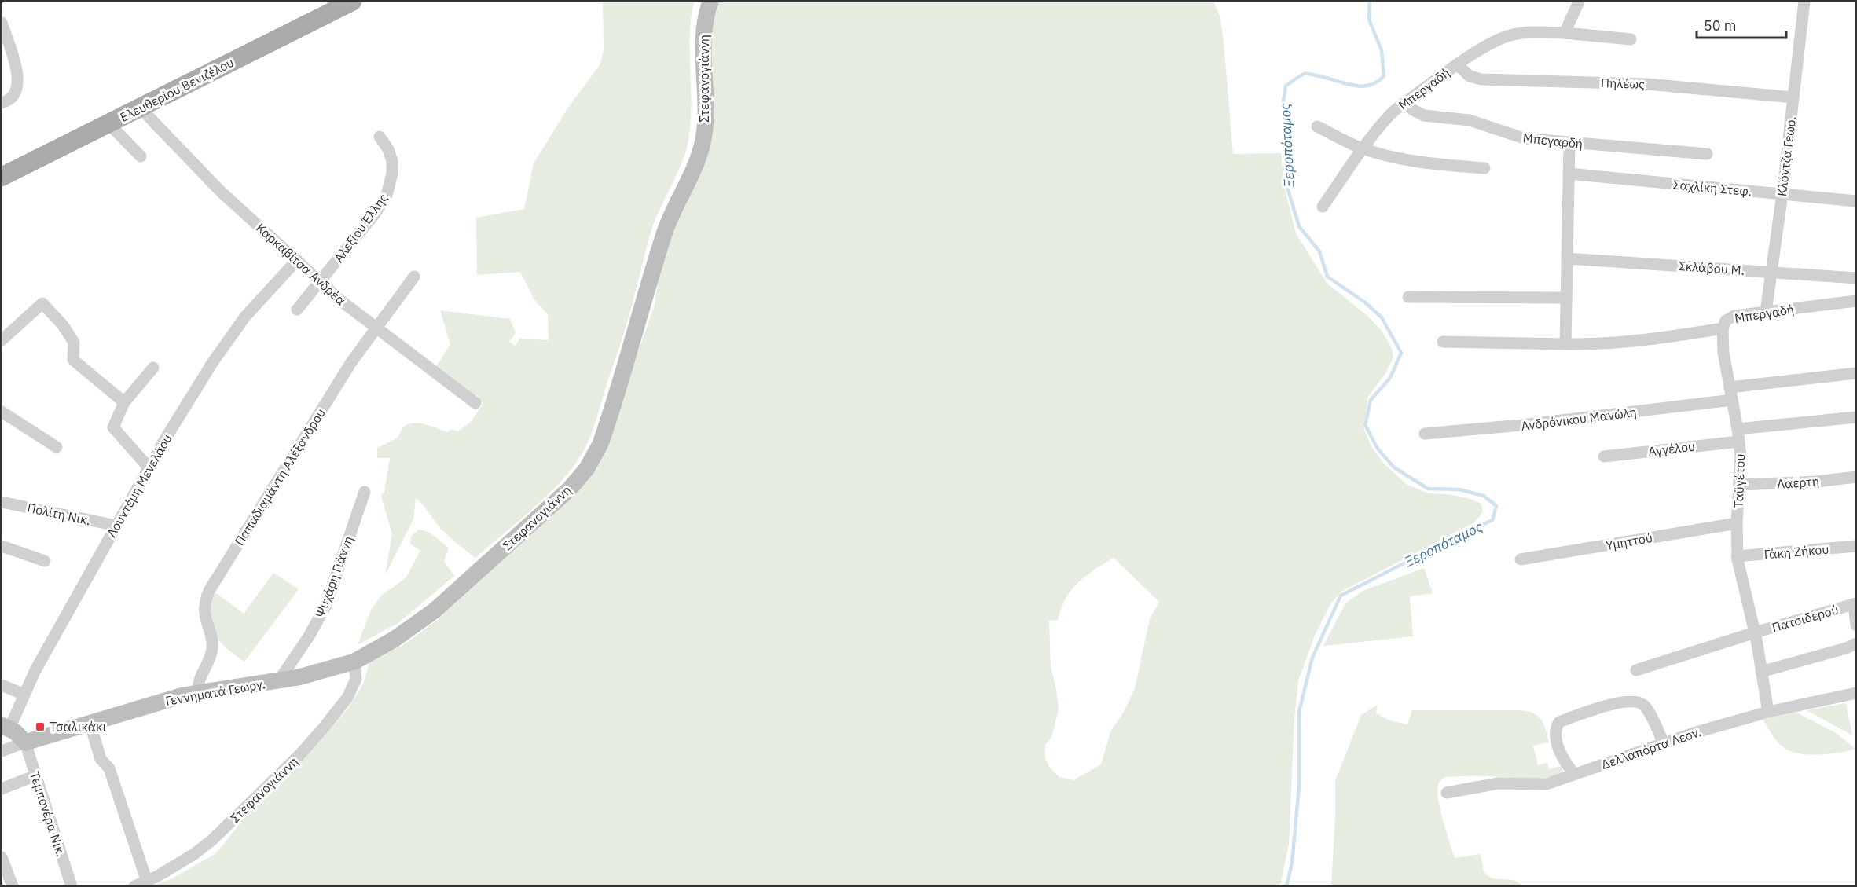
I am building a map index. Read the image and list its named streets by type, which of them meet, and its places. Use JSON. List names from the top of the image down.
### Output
{
  "streets": {
    "main road": ["Ελευθερίου Βενιζέλου"],
    "street": [
      "Στεφανογιάννη",
      "Πηλέως",
      "Μπεργαδή",
      "Μπεγαρδή",
      "Κλόντζα Γεωρ.",
      "Σαχλίκη Στεφ.",
      "Αλεξίου Έλλης",
      "Καρκαβίτσα Ανδρέα",
      "Σκλάβου Μ.",
      "Ανδρόνικου Μανώλη",
      "Αγγέλου",
      "Παπαδιαμάντη Αλέξανδρου",
      "Ταϋγέτου",
      "Λαέρτη",
      "Λουντέμη Μενελάου",
      "Πολίτη Νικ.",
      "Υμηττού",
      "Γάκη Ζήκου",
      "Ψυχάρη Γιάννη",
      "Πατσιδερού",
      "Γεννηματά Γεωργ.",
      "Δελλαπόρτα Λεον.",
      "Τεμπονέρα Νικ."
    ]
  },
  "crossings": [
    ["Στεφανογιάννη", "Γεννηματά Γεωργ."],
    ["Πηλέως", "Μπεργαδή"],
    ["Πηλέως", "Κλόντζα Γεωρ."],
    ["Μπεργαδή", "Μπεγαρδή"],
    ["Μπεργαδή", "Κλόντζα Γεωρ."],
    ["Μπεργαδή", "Ταϋγέτου"],
    ["Ελευθερίου Βενιζέλου", "Καρκαβίτσα Ανδρέα"],
    ["Κλόντζα Γεωρ.", "Σαχλίκη Στεφ."],
    ["Κλόντζα Γεωρ.", "Σκλάβου Μ."],
    ["Αλεξίου Έλλης", "Καρκαβίτσα Ανδρέα"],
    ["Καρκαβίτσα Ανδρέα", "Παπαδιαμάντη Αλέξανδρου"],
    ["Καρκαβίτσα Ανδρέα", "Λουντέμη Μενελάου"],
    ["Ανδρόνικου Μανώλη", "Ταϋγέτου"],
    ["Αγγέλου", "Ταϋγέτου"],
    ["Παπαδιαμάντη Αλέξανδρου", "Γεννηματά Γεωργ."],
    ["Ταϋγέτου", "Λαέρτη"],
    ["Ταϋγέτου", "Υμηττού"],
    ["Ταϋγέτου", "Γάκη Ζήκου"],
    ["Ταϋγέτου", "Πατσιδερού"],
    ["Ταϋγέτου", "Δελλαπόρτα Λεον."],
    ["Λουντέμη Μενελάου", "Πολίτη Νικ."],
    ["Ψυχάρη Γιάννη", "Γεννηματά Γεωργ."],
    ["Γεννηματά Γεωργ.", "Τεμπονέρα Νικ."]
  ],
  "water": ["Ξεροπόταμος"],
  "places": {
    "transit": ["Τσαλικάκι"]
  },
  "scale_bar": "50 m"
}
